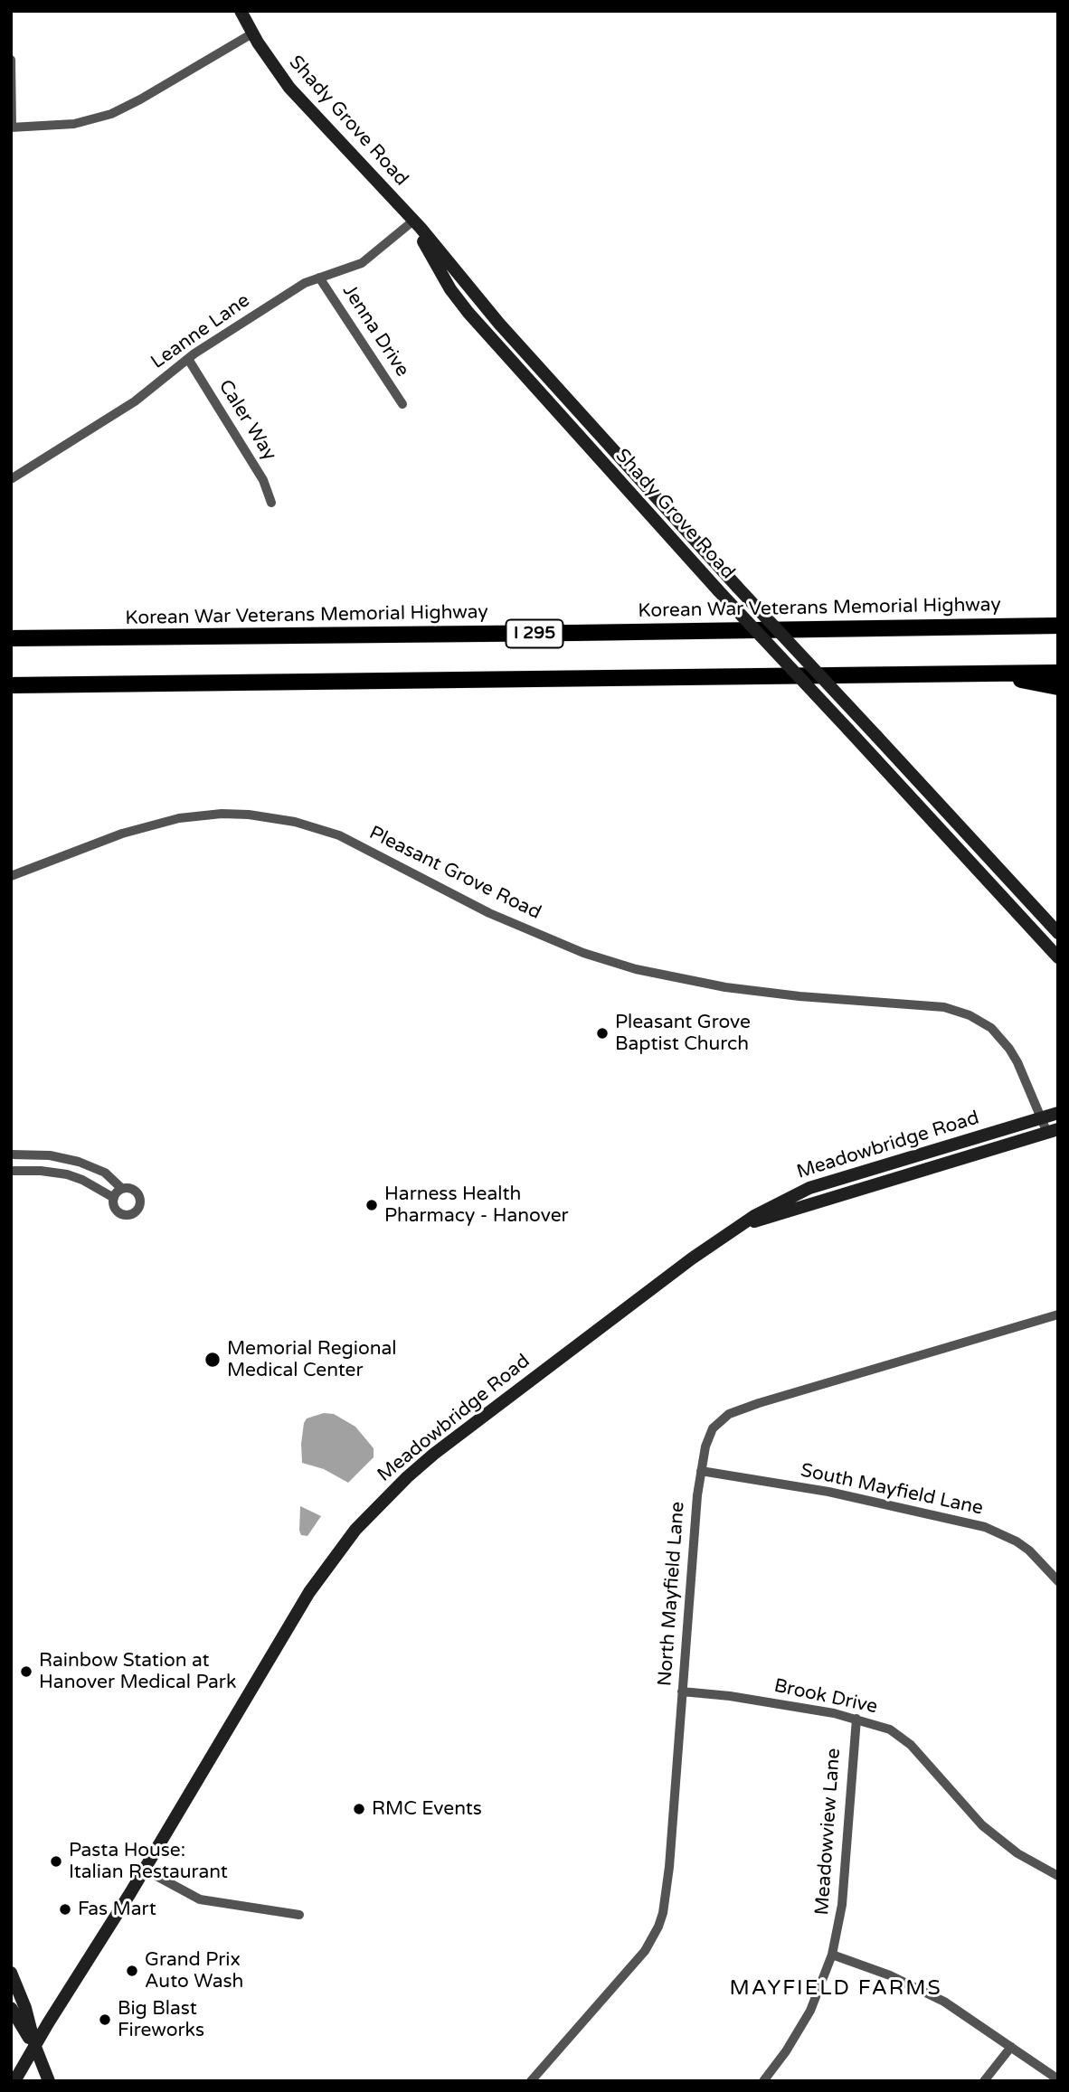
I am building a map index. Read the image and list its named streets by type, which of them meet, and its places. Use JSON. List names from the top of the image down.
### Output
{
  "streets": {
    "highway": ["Korean War Veterans Memorial Highway", "I 295"],
    "main road": ["Shady Grove Road", "Meadowbridge Road"],
    "street": [
      "Jenna Drive",
      "Leanne Lane",
      "Caler Way",
      "Pleasant Grove Road",
      "South Mayfield Lane",
      "North Mayfield Lane",
      "Brook Drive",
      "Meadowview Lane"
    ]
  },
  "crossings": [
    ["Shady Grove Road", "Leanne Lane"],
    ["Jenna Drive", "Leanne Lane"],
    ["Leanne Lane", "Caler Way"],
    ["Pleasant Grove Road", "Meadowbridge Road"],
    ["South Mayfield Lane", "North Mayfield Lane"],
    ["North Mayfield Lane", "Brook Drive"],
    ["Brook Drive", "Meadowview Lane"]
  ],
  "districts": ["MAYFIELD FARMS"],
  "places": [
    "Pleasant Grove Baptist Church",
    "Harness Health Pharmacy - Hanover",
    "Memorial Regional Medical Center",
    "Rainbow Station at Hanover Medical Park",
    "RMC Events",
    "Pasta House: Italian Restaurant",
    "Fas Mart",
    "Grand Prix Auto Wash",
    "Big Blast Fireworks"
  ]
}
